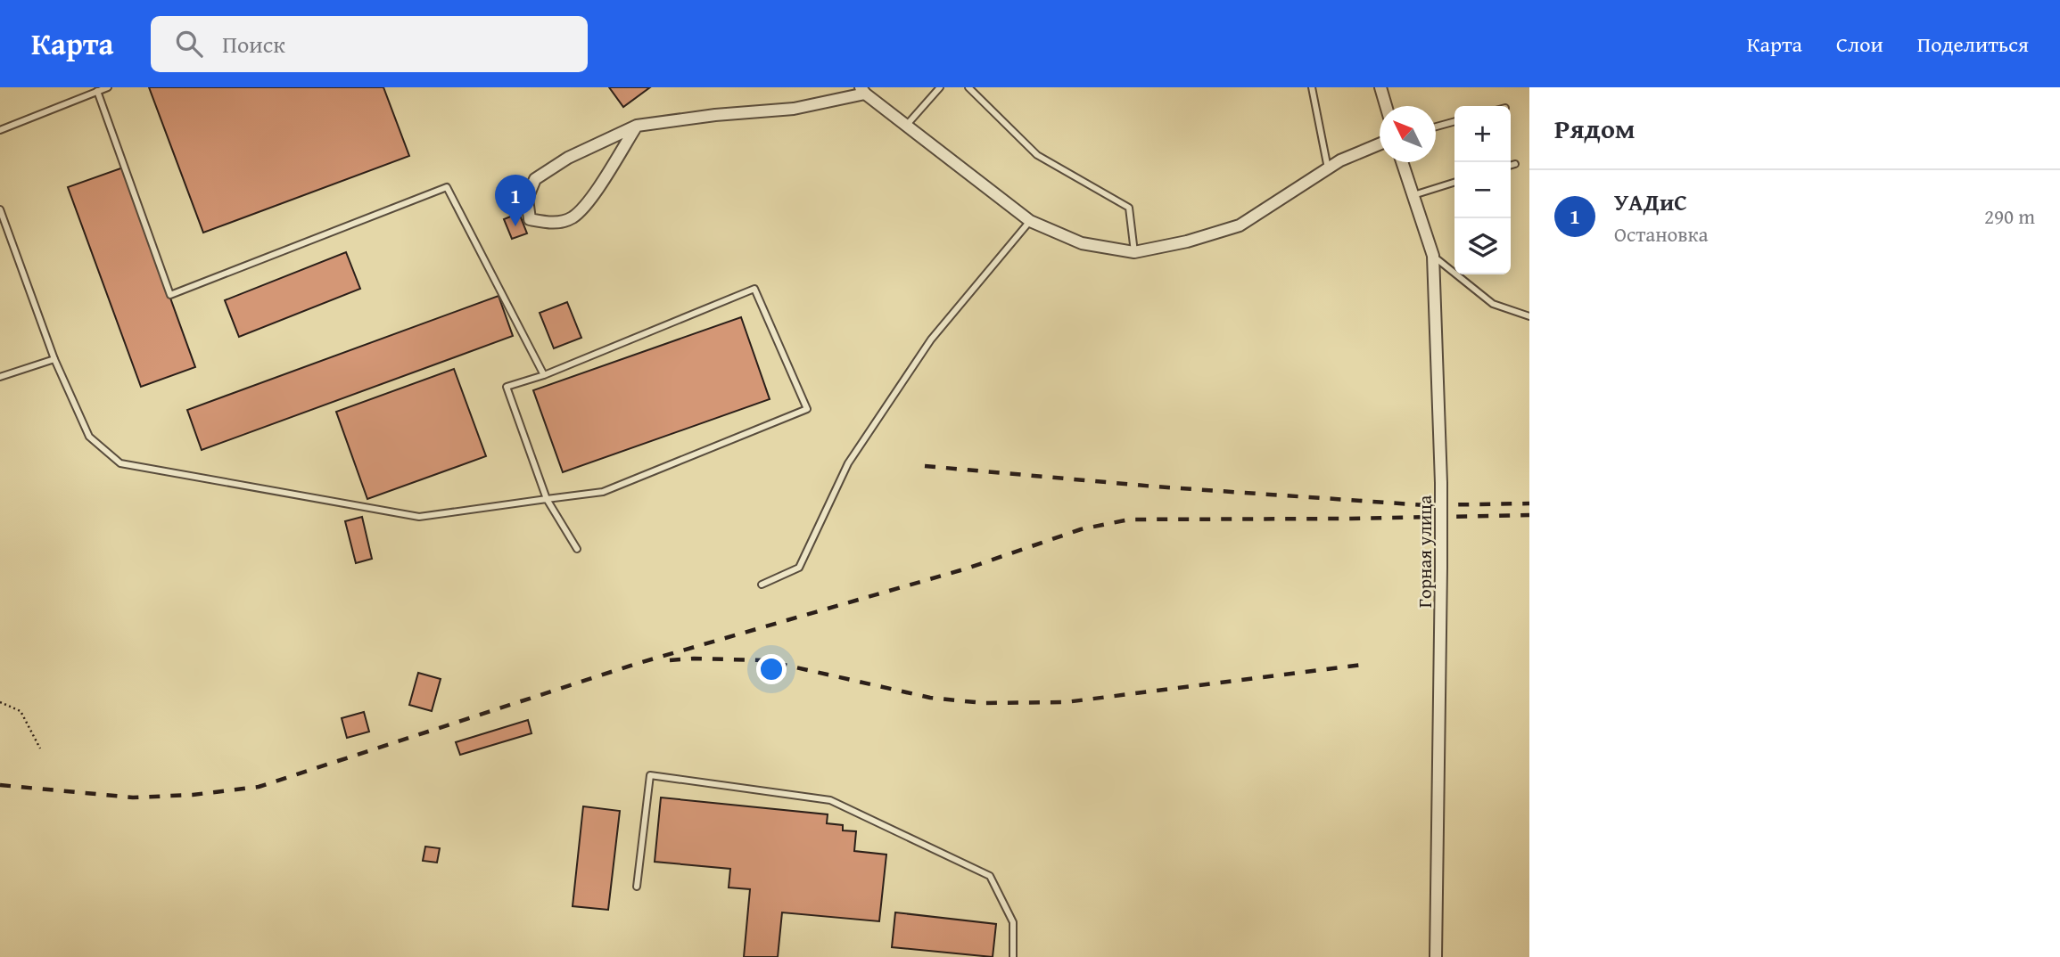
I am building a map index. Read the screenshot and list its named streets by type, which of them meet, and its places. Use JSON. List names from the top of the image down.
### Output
{
  "streets": {
    "street": ["Горная улица"]
  },
  "north": "top left",
  "page": {
    "header": "Карта",
    "search": "Поиск",
    "nav": ["Карта", "Слои", "Поделиться"],
    "heading": "Рядом",
    "map_buttons": ["+", "−"],
    "list": [
      {
        "mark": "1",
        "name": "УАДиС",
        "note": "Остановка",
        "value": "290 m"
      }
    ],
    "pins": "1"
  }
}
